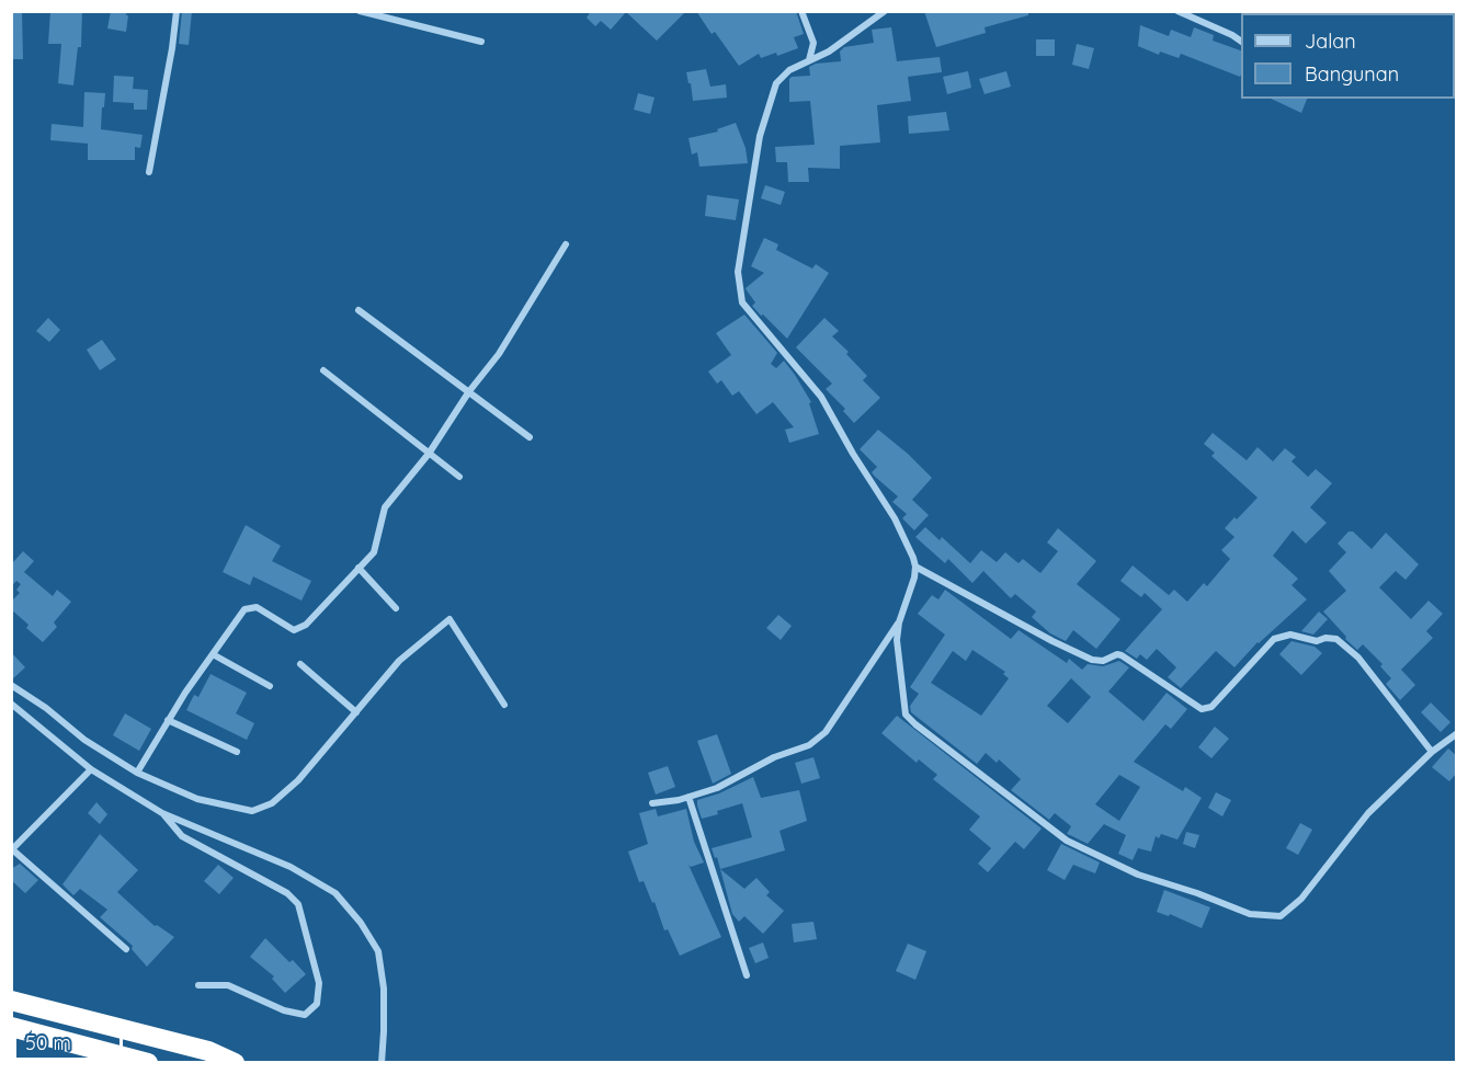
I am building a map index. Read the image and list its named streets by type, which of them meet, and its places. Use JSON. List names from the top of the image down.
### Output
{
  "legend": ["Jalan", "Bangunan"],
  "scale_bar": "50 m"
}
